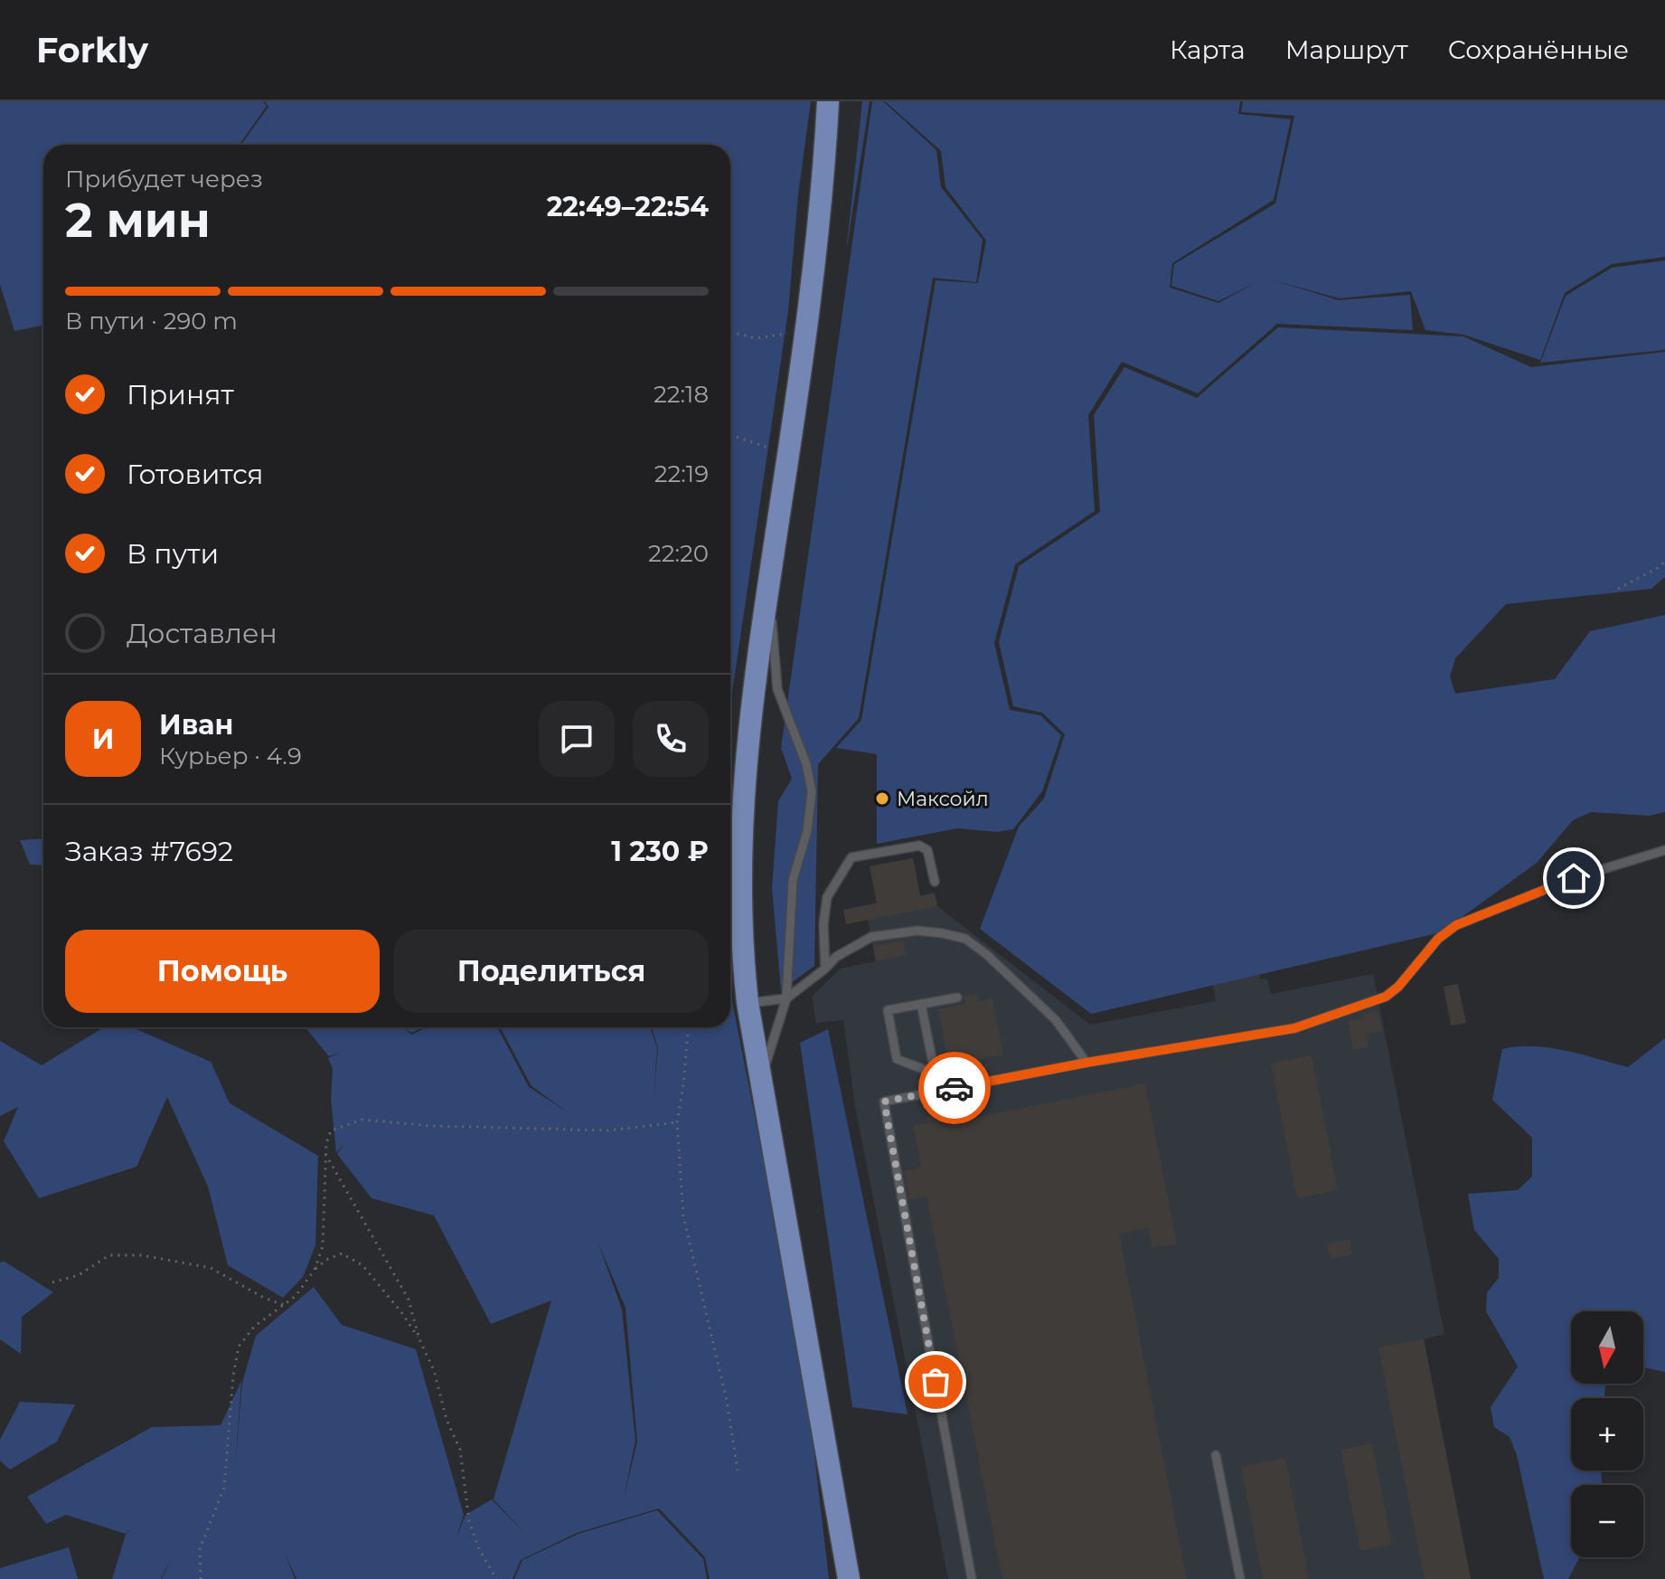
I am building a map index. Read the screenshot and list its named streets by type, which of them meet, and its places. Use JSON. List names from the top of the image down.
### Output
{
  "places": ["Максойл"],
  "north": "bottom",
  "page": {
    "header": "Forkly",
    "nav": ["Карта", "Маршрут", "Сохранённые"],
    "heading": ["2 мин", "Прибудет через", "22:49–22:54"],
    "panel": [
      "Иван",
      "Курьер · 4.9",
      "Заказ #7692",
      "1 230 ₽"
    ],
    "bar": "В пути · 290 m",
    "list": [
      ["Принят", "22:18"],
      ["Готовится", "22:19"],
      ["В пути", "22:20"],
      "Доставлен"
    ],
    "round": "И",
    "buttons": ["Помощь", "Поделиться"],
    "map_buttons": ["+", "−"]
  }
}
